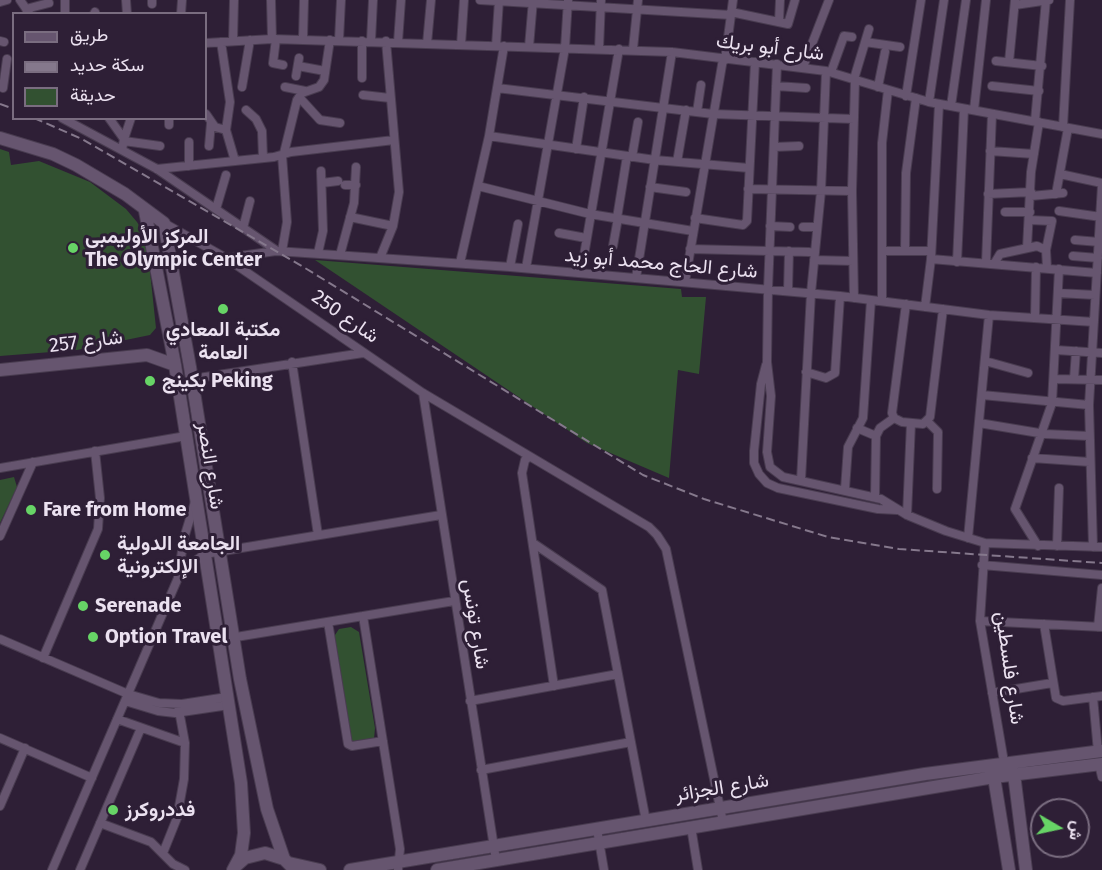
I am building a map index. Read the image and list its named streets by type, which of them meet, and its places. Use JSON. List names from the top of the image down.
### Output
{
  "streets": {
    "street": [
      "شارع أبو بريك",
      "شارع الحاج محمد أبو زيد",
      "شارع 250",
      "شارع 257",
      "شارع النصر",
      "شارع تونس",
      "شارع فلسطين",
      "شارع الجزائر"
    ]
  },
  "crossings": [
    ["شارع الحاج محمد أبو زيد", "شارع 250"],
    ["شارع 250", "شارع النصر"],
    ["شارع 250", "شارع تونس"],
    ["شارع 250", "شارع الجزائر"],
    ["شارع 257", "شارع النصر"],
    ["شارع تونس", "شارع الجزائر"],
    ["شارع فلسطين", "شارع الجزائر"]
  ],
  "places": [
    "المركز الأوليمبى The Olympic Center",
    "مكتبة المعادي العامة",
    "بكينج Peking",
    "Fare from Home",
    "الجامعة الدولية الإلكترونية",
    "Serenade",
    "Option Travel",
    "فددروكرز"
  ],
  "legend": ["طريق", "سكة حديد", "حديقة"],
  "north": "right"
}
